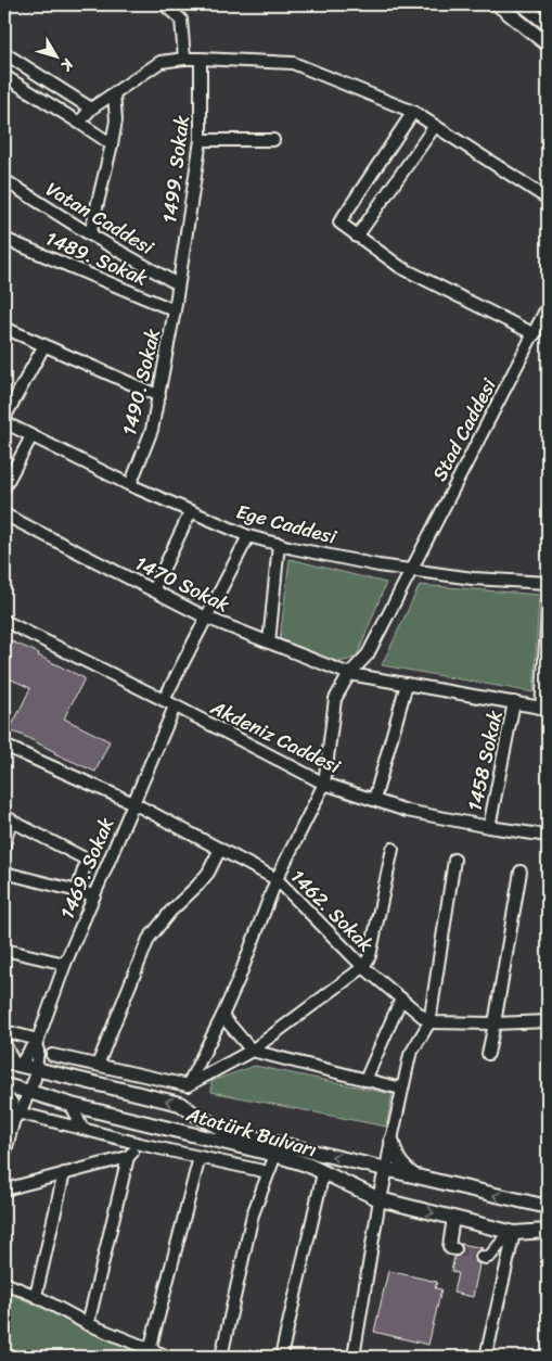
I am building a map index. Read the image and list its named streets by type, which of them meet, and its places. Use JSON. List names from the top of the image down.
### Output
{
  "streets": {
    "main road": ["Atatürk Bulvarı"],
    "street": [
      "1499. Sokak",
      "Vatan Caddesi",
      "1489. Sokak",
      "1490. Sokak",
      "Stad Caddesi",
      "Ege Caddesi",
      "1470 Sokak",
      "Akdeniz Caddesi",
      "1458 Sokak",
      "1469. Sokak",
      "1462. Sokak"
    ]
  },
  "crossings": [
    ["1499. Sokak", "Vatan Caddesi"],
    ["1499. Sokak", "1490. Sokak"],
    ["Vatan Caddesi", "1490. Sokak"],
    ["1489. Sokak", "1490. Sokak"],
    ["1490. Sokak", "Ege Caddesi"],
    ["Stad Caddesi", "Ege Caddesi"],
    ["Stad Caddesi", "1470 Sokak"],
    ["1470 Sokak", "1458 Sokak"],
    ["Akdeniz Caddesi", "1458 Sokak"],
    ["Akdeniz Caddesi", "1469. Sokak"],
    ["1469. Sokak", "1462. Sokak"],
    ["1469. Sokak", "Atatürk Bulvarı"]
  ],
  "north": "bottom right"
}
